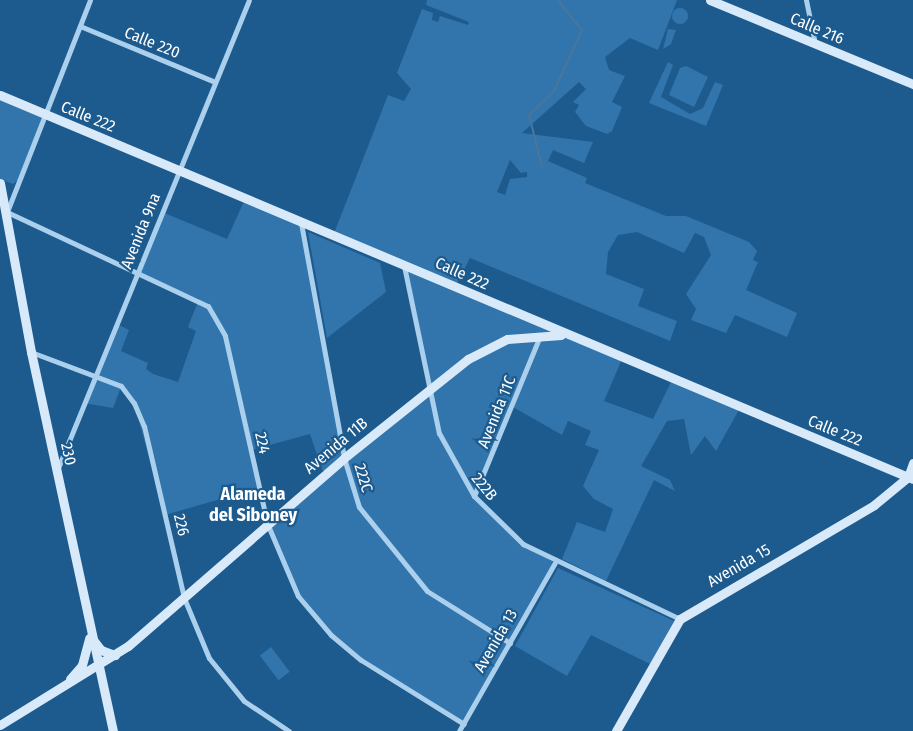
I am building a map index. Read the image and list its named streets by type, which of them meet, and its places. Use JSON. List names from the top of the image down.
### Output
{
  "streets": {
    "street": [
      "Calle 216",
      "Calle 220",
      "Calle 222",
      "Avenida 9na",
      "Avenida 11C",
      "224",
      "Avenida 11B",
      "230",
      "222C",
      "222B",
      "226",
      "Avenida 15",
      "Avenida 13"
    ]
  },
  "crossings": [
    ["Calle 220", "Avenida 9na"],
    ["Calle 222", "Avenida 9na"],
    ["Calle 222", "Avenida 11B"],
    ["Calle 222", "222C"],
    ["Calle 222", "222B"],
    ["Calle 222", "Avenida 15"],
    ["Avenida 9na", "224"],
    ["Avenida 9na", "230"],
    ["Avenida 9na", "226"],
    ["Avenida 11C", "Avenida 11B"],
    ["Avenida 11C", "222B"],
    ["224", "Avenida 11B"],
    ["224", "230"],
    ["224", "Avenida 13"],
    ["Avenida 11B", "230"],
    ["Avenida 11B", "222C"],
    ["Avenida 11B", "222B"],
    ["Avenida 11B", "226"],
    ["230", "226"],
    ["222C", "Avenida 13"],
    ["222B", "Avenida 15"],
    ["222B", "Avenida 13"]
  ],
  "districts": ["Alameda del Siboney"]
}
